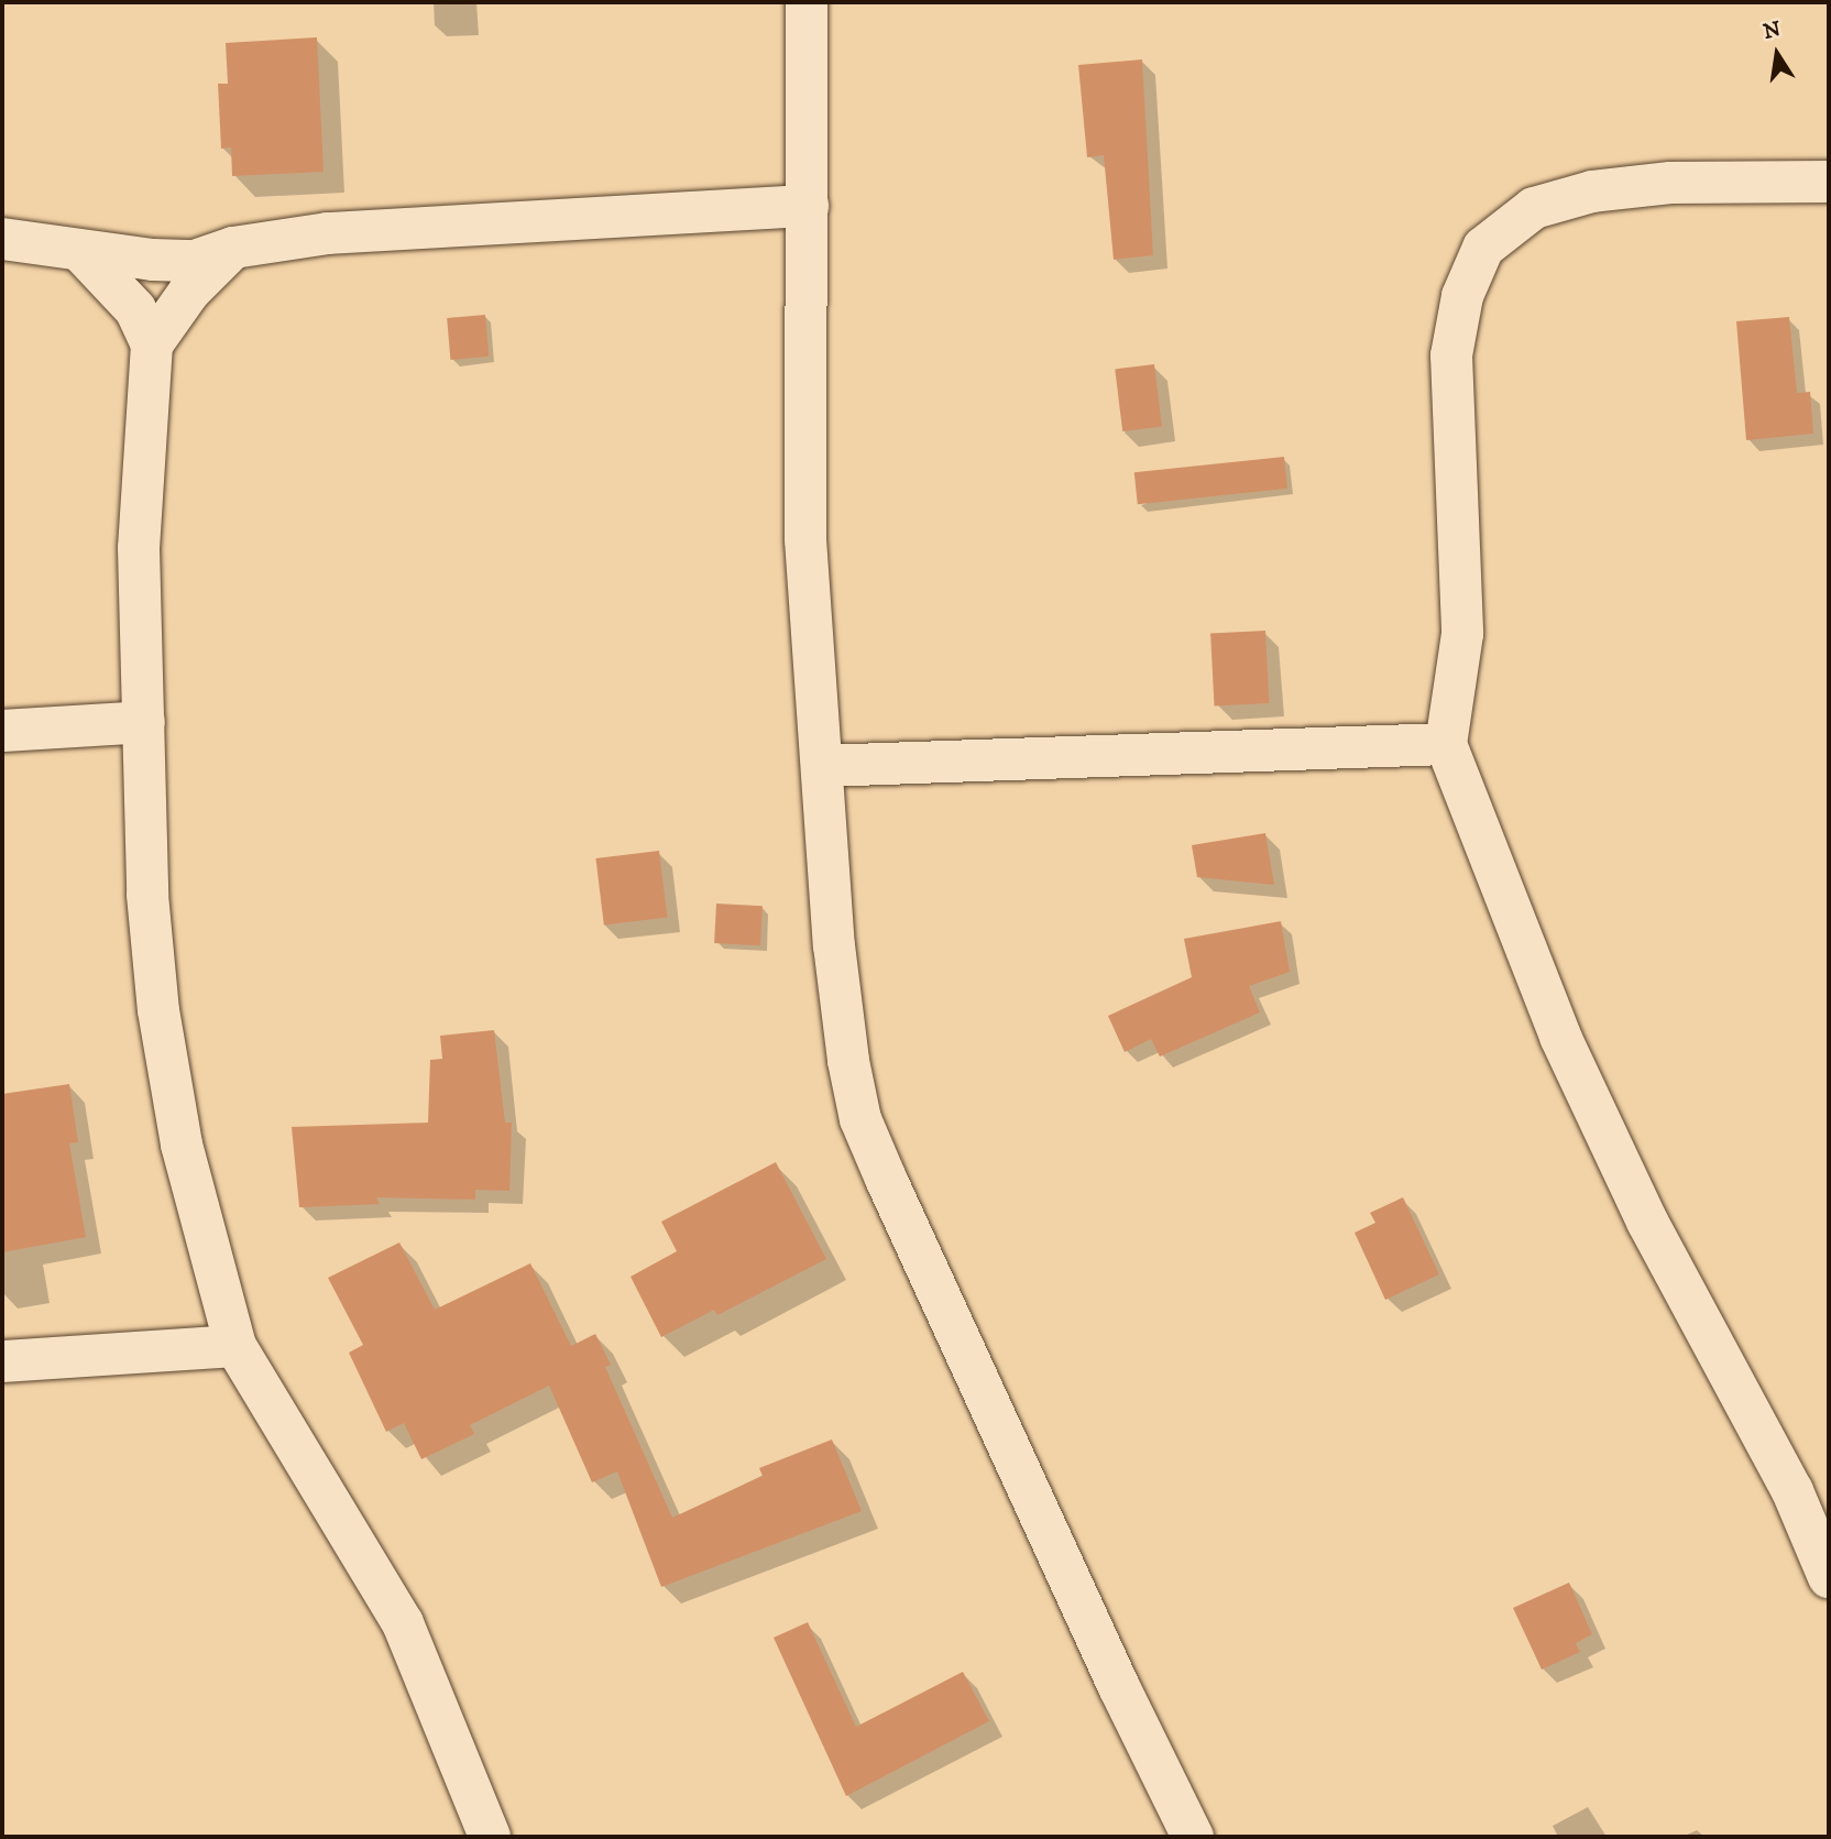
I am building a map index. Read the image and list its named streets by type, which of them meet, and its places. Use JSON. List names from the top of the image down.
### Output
{
  "north": "top"
}
